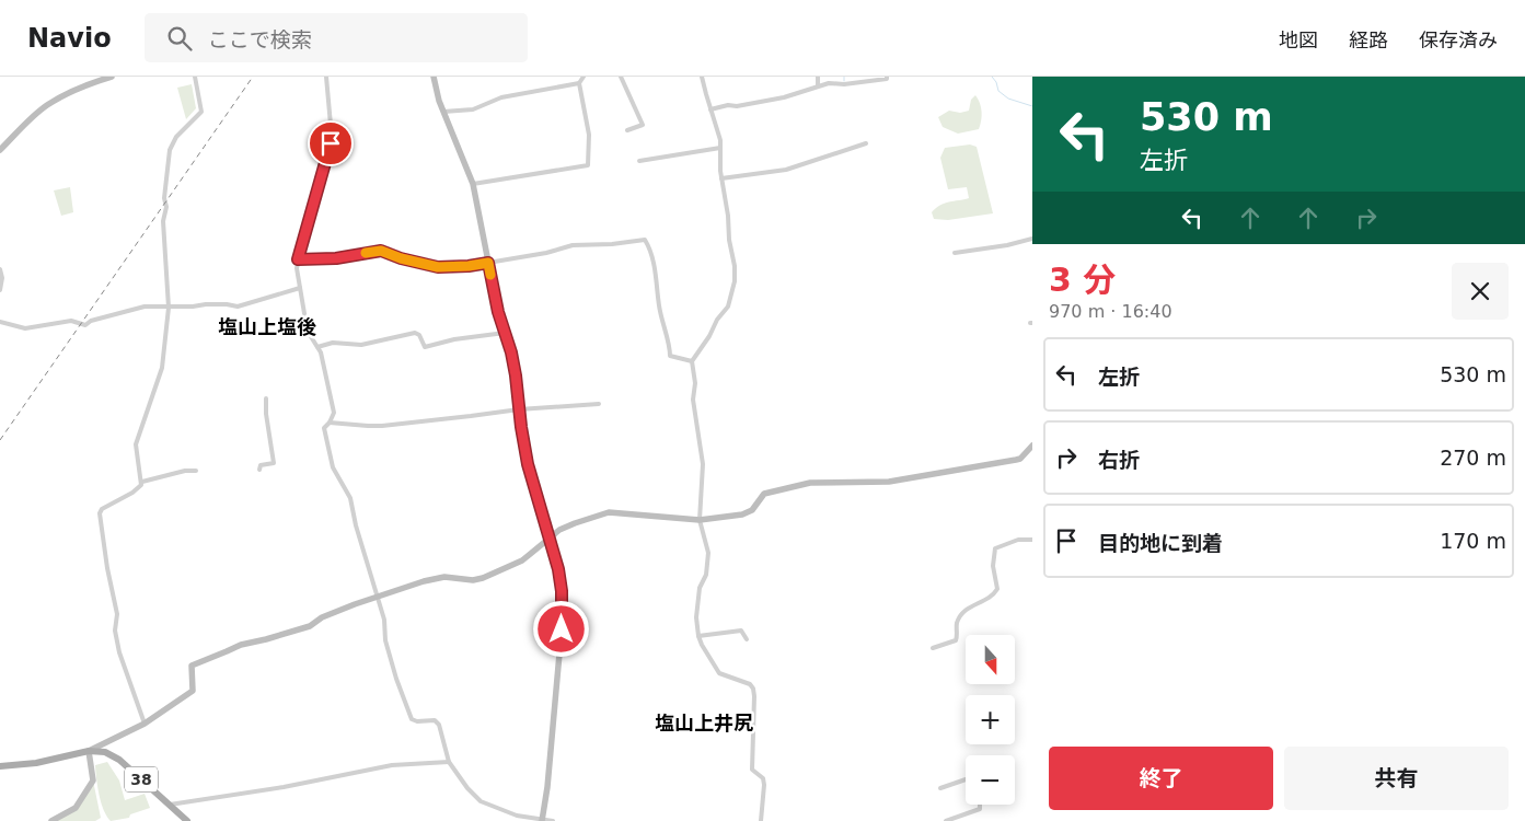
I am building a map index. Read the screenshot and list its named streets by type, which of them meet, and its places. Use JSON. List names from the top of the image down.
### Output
{
  "streets": {
    "main road": ["38"]
  },
  "districts": ["塩山上塩後", "塩山上井尻"],
  "north": "bottom",
  "page": {
    "header": "Navio",
    "search": "ここで検索",
    "nav": ["地図", "経路", "保存済み"],
    "turn": ["530 m", "左折"],
    "heading": ["3 分", "970 m · 16:40"],
    "list": [
      {
        "name": "左折",
        "value": "530 m"
      },
      {
        "name": "右折",
        "value": "270 m"
      },
      {
        "name": "目的地に到着",
        "value": "170 m"
      }
    ],
    "map_buttons": ["+", "−"],
    "buttons": ["終了", "共有"]
  }
}
